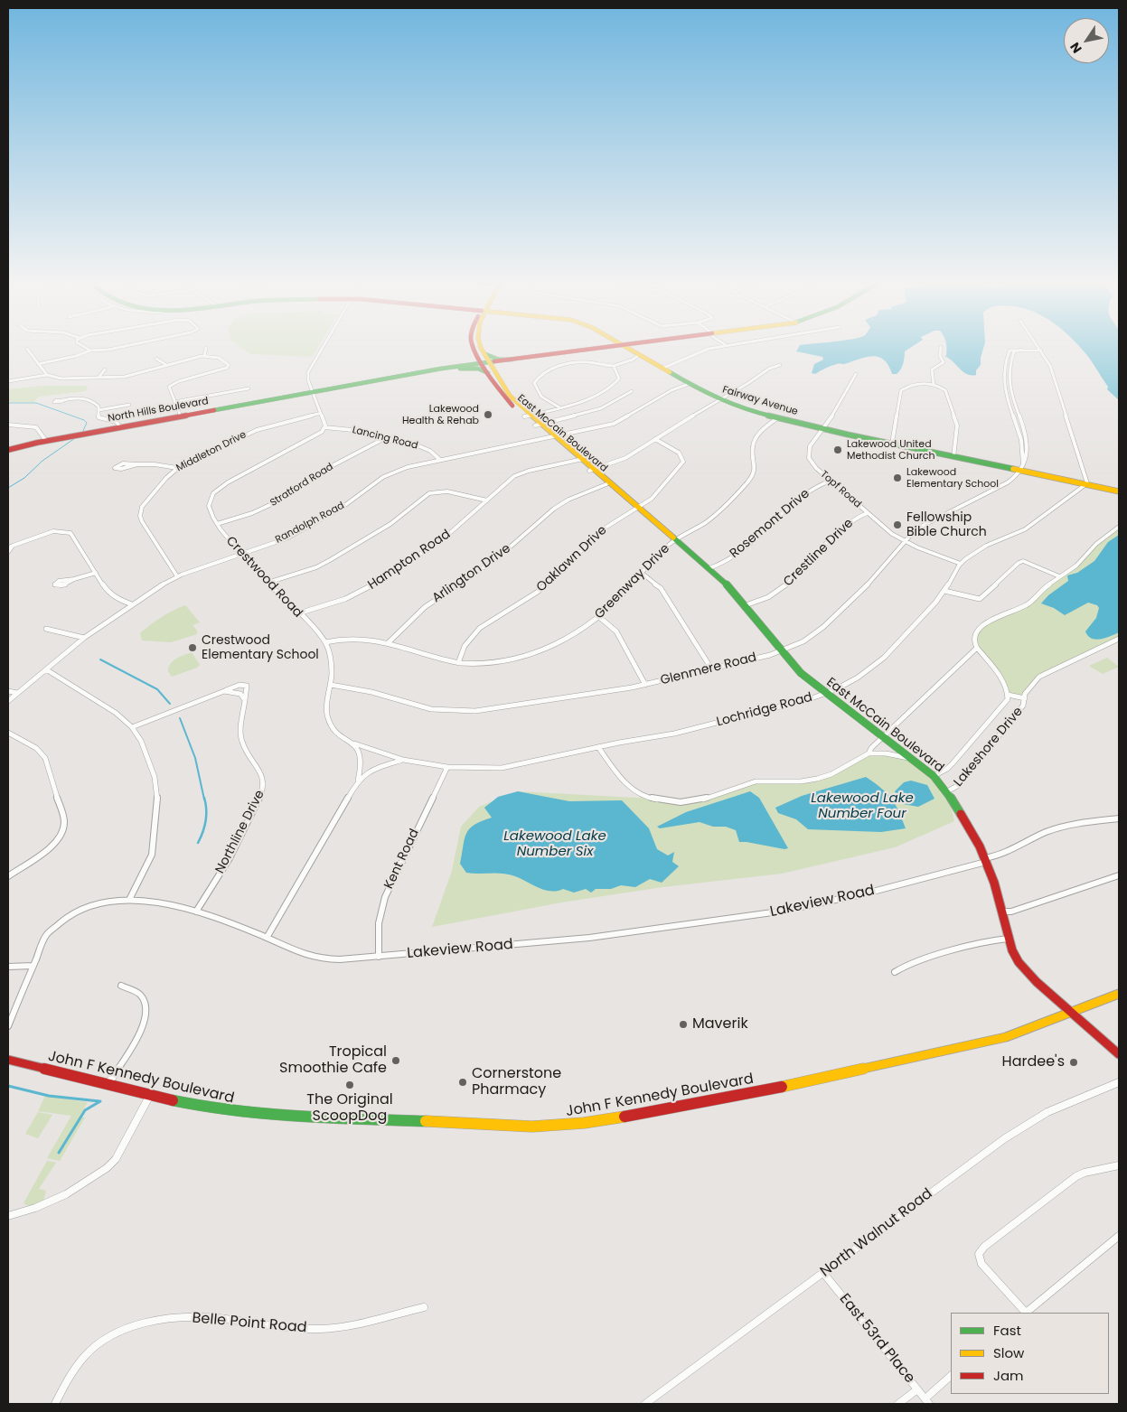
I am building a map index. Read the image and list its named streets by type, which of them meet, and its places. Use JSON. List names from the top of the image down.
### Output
{
  "streets": {
    "street": [
      "Fairway Avenue",
      "North Hills Boulevard",
      "East McCain Boulevard",
      "Lancing Road",
      "Middleton Drive",
      "Stratford Road",
      "Topf Road",
      "Randolph Road",
      "Rosemont Drive",
      "Crestline Drive",
      "Oaklawn Drive",
      "Hampton Road",
      "Arlington Drive",
      "Crestwood Road",
      "Greenway Drive",
      "Glenmere Road",
      "Lochridge Road",
      "Lakeshore Drive",
      "Northline Drive",
      "Kent Road",
      "Lakeview Road",
      "John F Kennedy Boulevard",
      "North Walnut Road",
      "Belle Point Road",
      "East 53rd Place"
    ]
  },
  "crossings": [
    ["Fairway Avenue", "Topf Road"],
    ["Fairway Avenue", "Randolph Road"],
    ["Fairway Avenue", "Greenway Drive"],
    ["Fairway Avenue", "Glenmere Road"],
    ["Fairway Avenue", "Lochridge Road"],
    ["North Hills Boulevard", "East McCain Boulevard"],
    ["East McCain Boulevard", "Randolph Road"],
    ["East McCain Boulevard", "Rosemont Drive"],
    ["East McCain Boulevard", "Crestline Drive"],
    ["East McCain Boulevard", "Oaklawn Drive"],
    ["East McCain Boulevard", "Hampton Road"],
    ["East McCain Boulevard", "Arlington Drive"],
    ["East McCain Boulevard", "Greenway Drive"],
    ["East McCain Boulevard", "Glenmere Road"],
    ["East McCain Boulevard", "Lochridge Road"],
    ["East McCain Boulevard", "Lakeshore Drive"],
    ["East McCain Boulevard", "Lakeview Road"],
    ["East McCain Boulevard", "John F Kennedy Boulevard"],
    ["Lancing Road", "Stratford Road"],
    ["Lancing Road", "Randolph Road"],
    ["Lancing Road", "Crestwood Road"],
    ["Middleton Drive", "Randolph Road"],
    ["Stratford Road", "Crestwood Road"],
    ["Topf Road", "Rosemont Drive"],
    ["Topf Road", "Crestline Drive"],
    ["Topf Road", "Glenmere Road"],
    ["Topf Road", "Lochridge Road"],
    ["Randolph Road", "Crestwood Road"],
    ["Oaklawn Drive", "Greenway Drive"],
    ["Hampton Road", "Crestwood Road"],
    ["Arlington Drive", "Greenway Drive"],
    ["Crestwood Road", "Greenway Drive"],
    ["Crestwood Road", "Glenmere Road"],
    ["Crestwood Road", "Lochridge Road"],
    ["Lochridge Road", "Kent Road"],
    ["Northline Drive", "Lakeview Road"],
    ["Kent Road", "Lakeview Road"],
    ["North Walnut Road", "East 53rd Place"]
  ],
  "water": ["Lakewood Lake Number Four", "Lakewood Lake Number Six"],
  "places": [
    "Lakewood Health & Rehab",
    "Lakewood United Methodist Church",
    "Lakewood Elementary School",
    "Fellowship Bible Church",
    "Crestwood Elementary School",
    "Maverik",
    "Tropical Smoothie Cafe",
    "Hardee's",
    "Cornerstone Pharmacy",
    "The Original ScoopDog"
  ],
  "legend": ["Fast", "Slow", "Jam"],
  "north": "bottom left"
}
